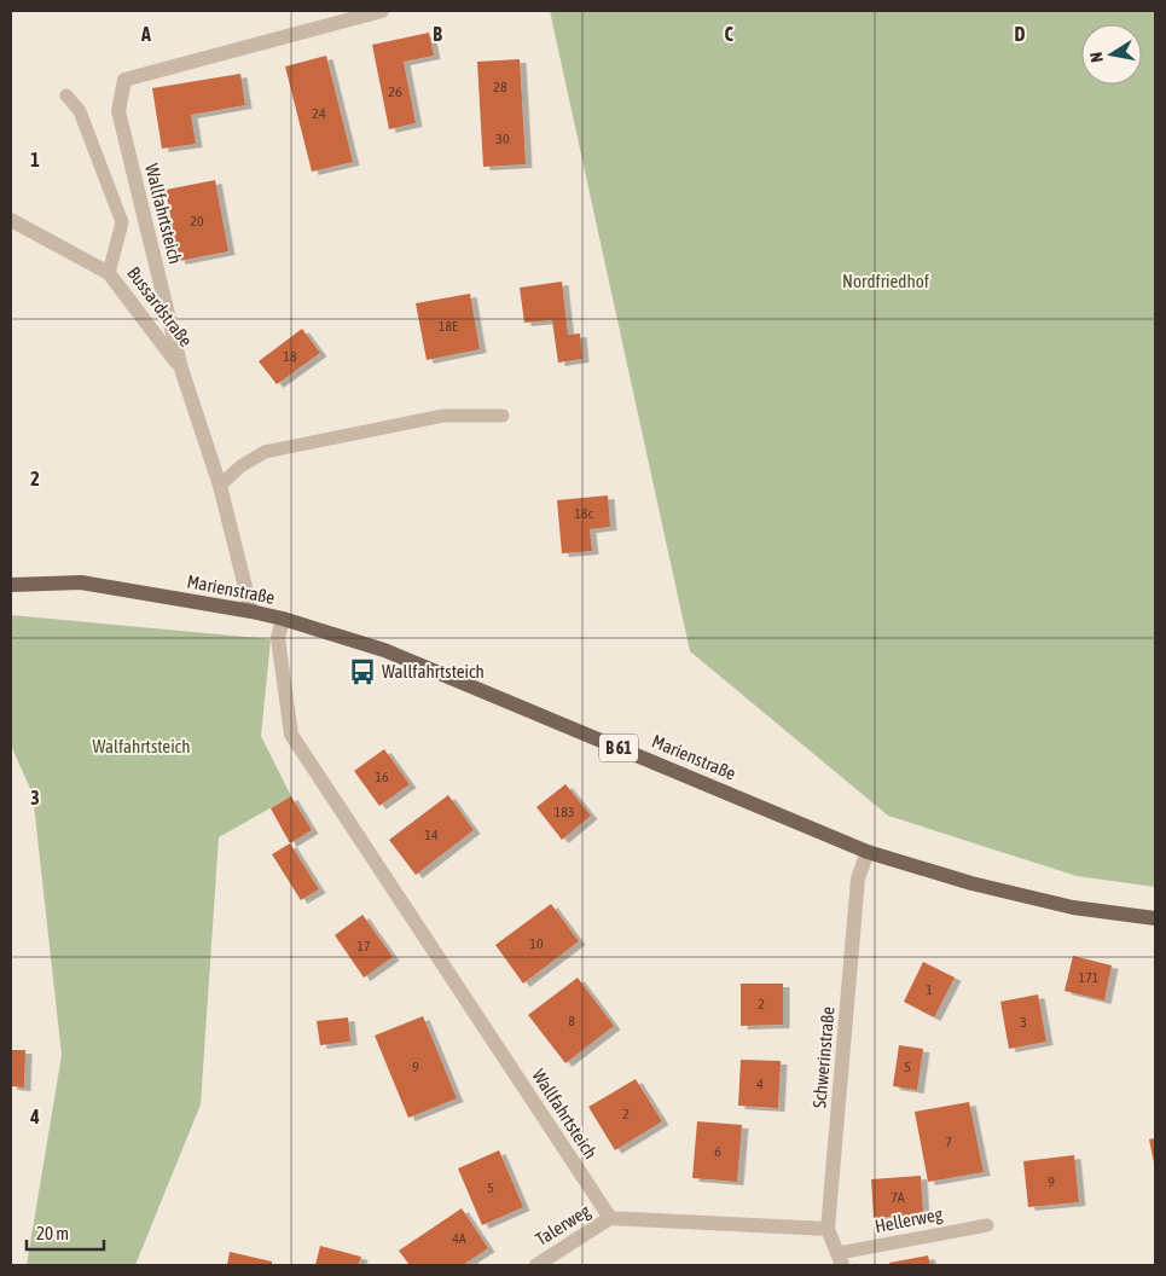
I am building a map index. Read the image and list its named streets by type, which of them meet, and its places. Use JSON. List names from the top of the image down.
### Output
{
  "streets": {
    "main road": ["Marienstraße", "B 61"],
    "street": [
      "Wallfahrtsteich",
      "Bussardstraße",
      "Schwerinstraße",
      "Talerweg"
    ],
    "lane": ["Hellerweg"]
  },
  "crossings": [
    ["Wallfahrtsteich", "Bussardstraße"],
    ["Wallfahrtsteich", "Marienstraße"],
    ["Wallfahrtsteich", "Talerweg"],
    ["Marienstraße", "Schwerinstraße"]
  ],
  "parks": ["Nordfriedhof", "Walfahrtsteich"],
  "places": {
    "bus stop": ["Wallfahrtsteich"]
  },
  "house_numbers": [
    "28",
    "26",
    "24",
    "30",
    "20",
    "18E",
    "18",
    "18c",
    "16",
    "183",
    "14",
    "10",
    "17",
    "171",
    "1",
    "2",
    "8",
    "3",
    "9",
    "5",
    "4",
    "2",
    "7",
    "6",
    "9",
    "5",
    "7A",
    "4A"
  ],
  "scale_bar": "20 m",
  "north": "left",
  "grid": {
    "columns": [
      "A",
      "B",
      "C",
      "D"
    ],
    "rows": [
      "1",
      "2",
      "3",
      "4"
    ]
  }
}
